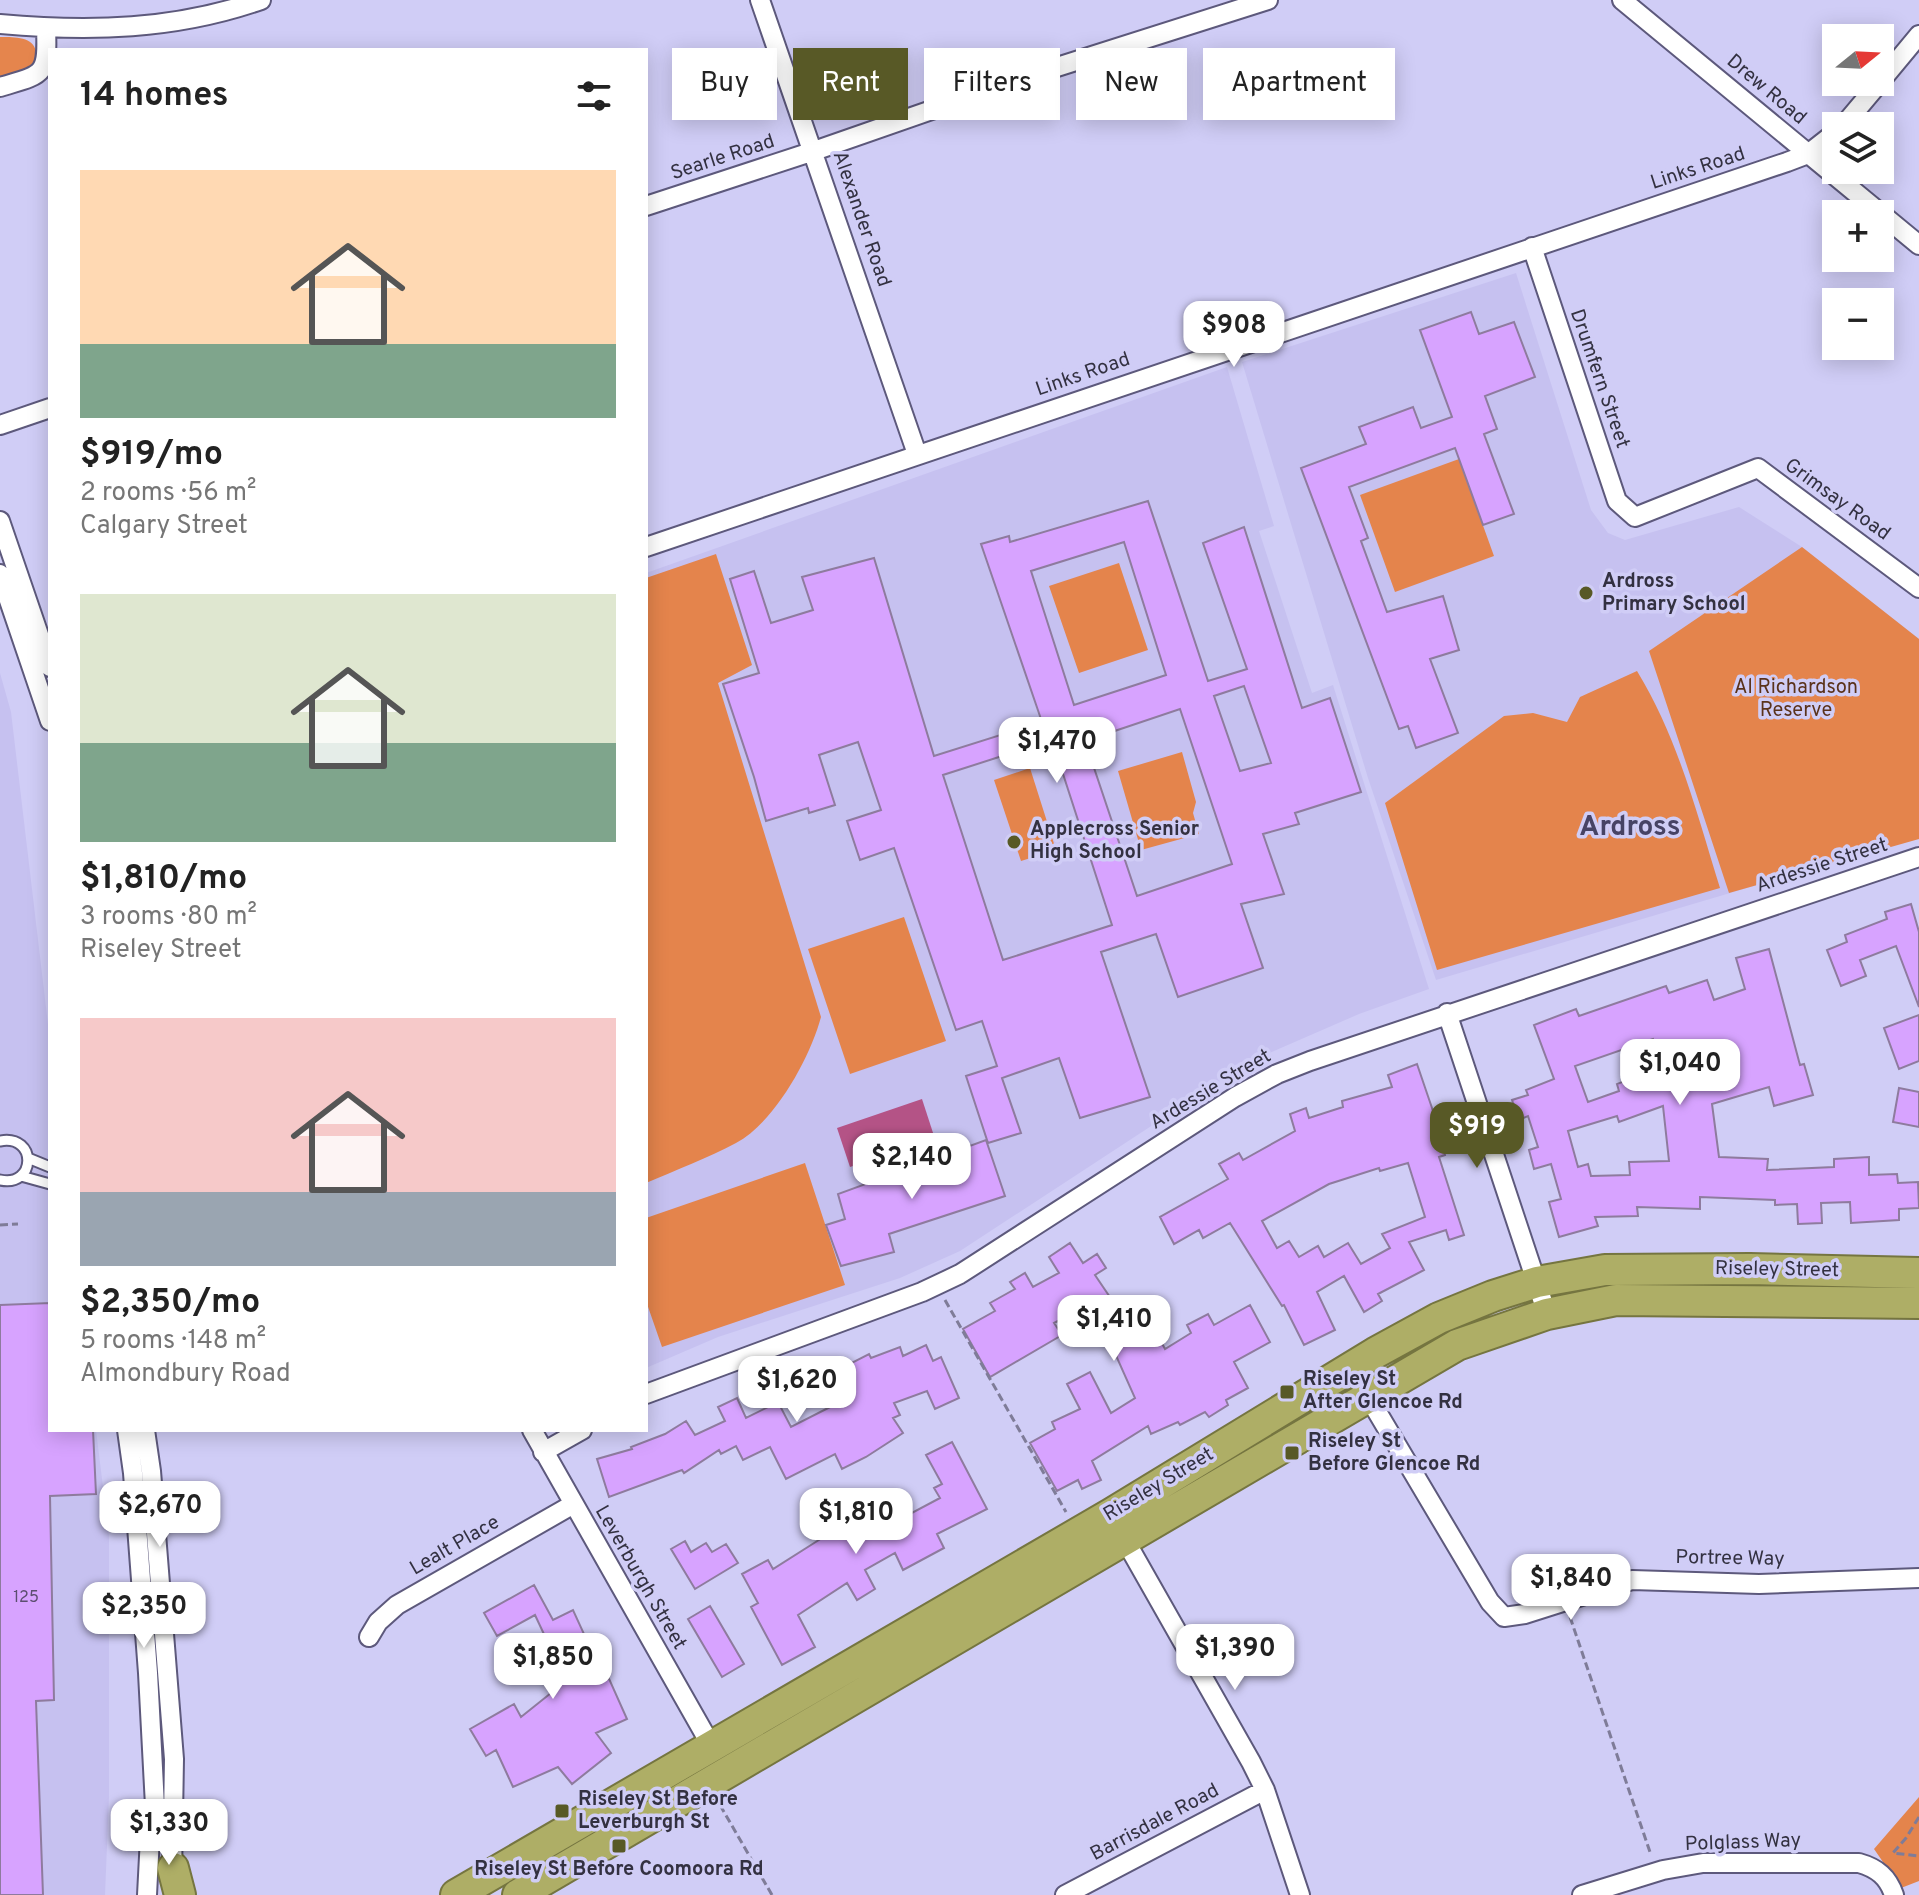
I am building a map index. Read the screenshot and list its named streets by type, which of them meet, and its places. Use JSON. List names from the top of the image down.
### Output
{
  "streets": {
    "highway": ["Riseley Street"],
    "street": [
      "Drew Road",
      "Searle Road",
      "Links Road",
      "Alexander Road",
      "Drumfern Street",
      "Grimsay Road",
      "Ardessie Street",
      "Lealt Place",
      "Portree Way",
      "Leverburgh Street",
      "Barrisdale Road",
      "Polglass Way"
    ]
  },
  "crossings": [
    ["Drew Road", "Links Road"],
    ["Searle Road", "Alexander Road"],
    ["Links Road", "Alexander Road"],
    ["Links Road", "Drumfern Street"],
    ["Drumfern Street", "Grimsay Road"],
    ["Riseley Street", "Portree Way"],
    ["Riseley Street", "Leverburgh Street"],
    ["Lealt Place", "Leverburgh Street"]
  ],
  "districts": ["Ardross"],
  "parks": ["Al Richardson Reserve"],
  "places": {
    "other": ["Ardross Primary School", "Applecross Senior High School"],
    "transit": [
      "Riseley St After Glencoe Rd",
      "Riseley St Before Glencoe Rd",
      "Riseley St Before Leverburgh St",
      "Riseley St Before Coomoora Rd"
    ]
  },
  "house_numbers": ["125"],
  "north": "right",
  "page": {
    "map_buttons": ["+", "−"],
    "chip": [
      "Buy",
      "Rent",
      "Filters",
      "New",
      "Apartment"
    ],
    "heading": "14 homes",
    "list": [
      {
        "name": "$919/mo",
        "note": "2 rooms · 56 m² · Calgary Street"
      },
      {
        "name": "$1,810/mo",
        "note": "3 rooms · 80 m² · Riseley Street"
      },
      {
        "name": "$2,350/mo",
        "note": "5 rooms · 148 m² · Almondbury Road"
      }
    ],
    "price": [
      "$908",
      "$1,470",
      "$1,040",
      "$919",
      "$2,140",
      "$1,410",
      "$1,620",
      "$2,670",
      "$1,810",
      "$1,840",
      "$2,350",
      "$1,390",
      "$1,850",
      "$1,330"
    ]
  }
}
